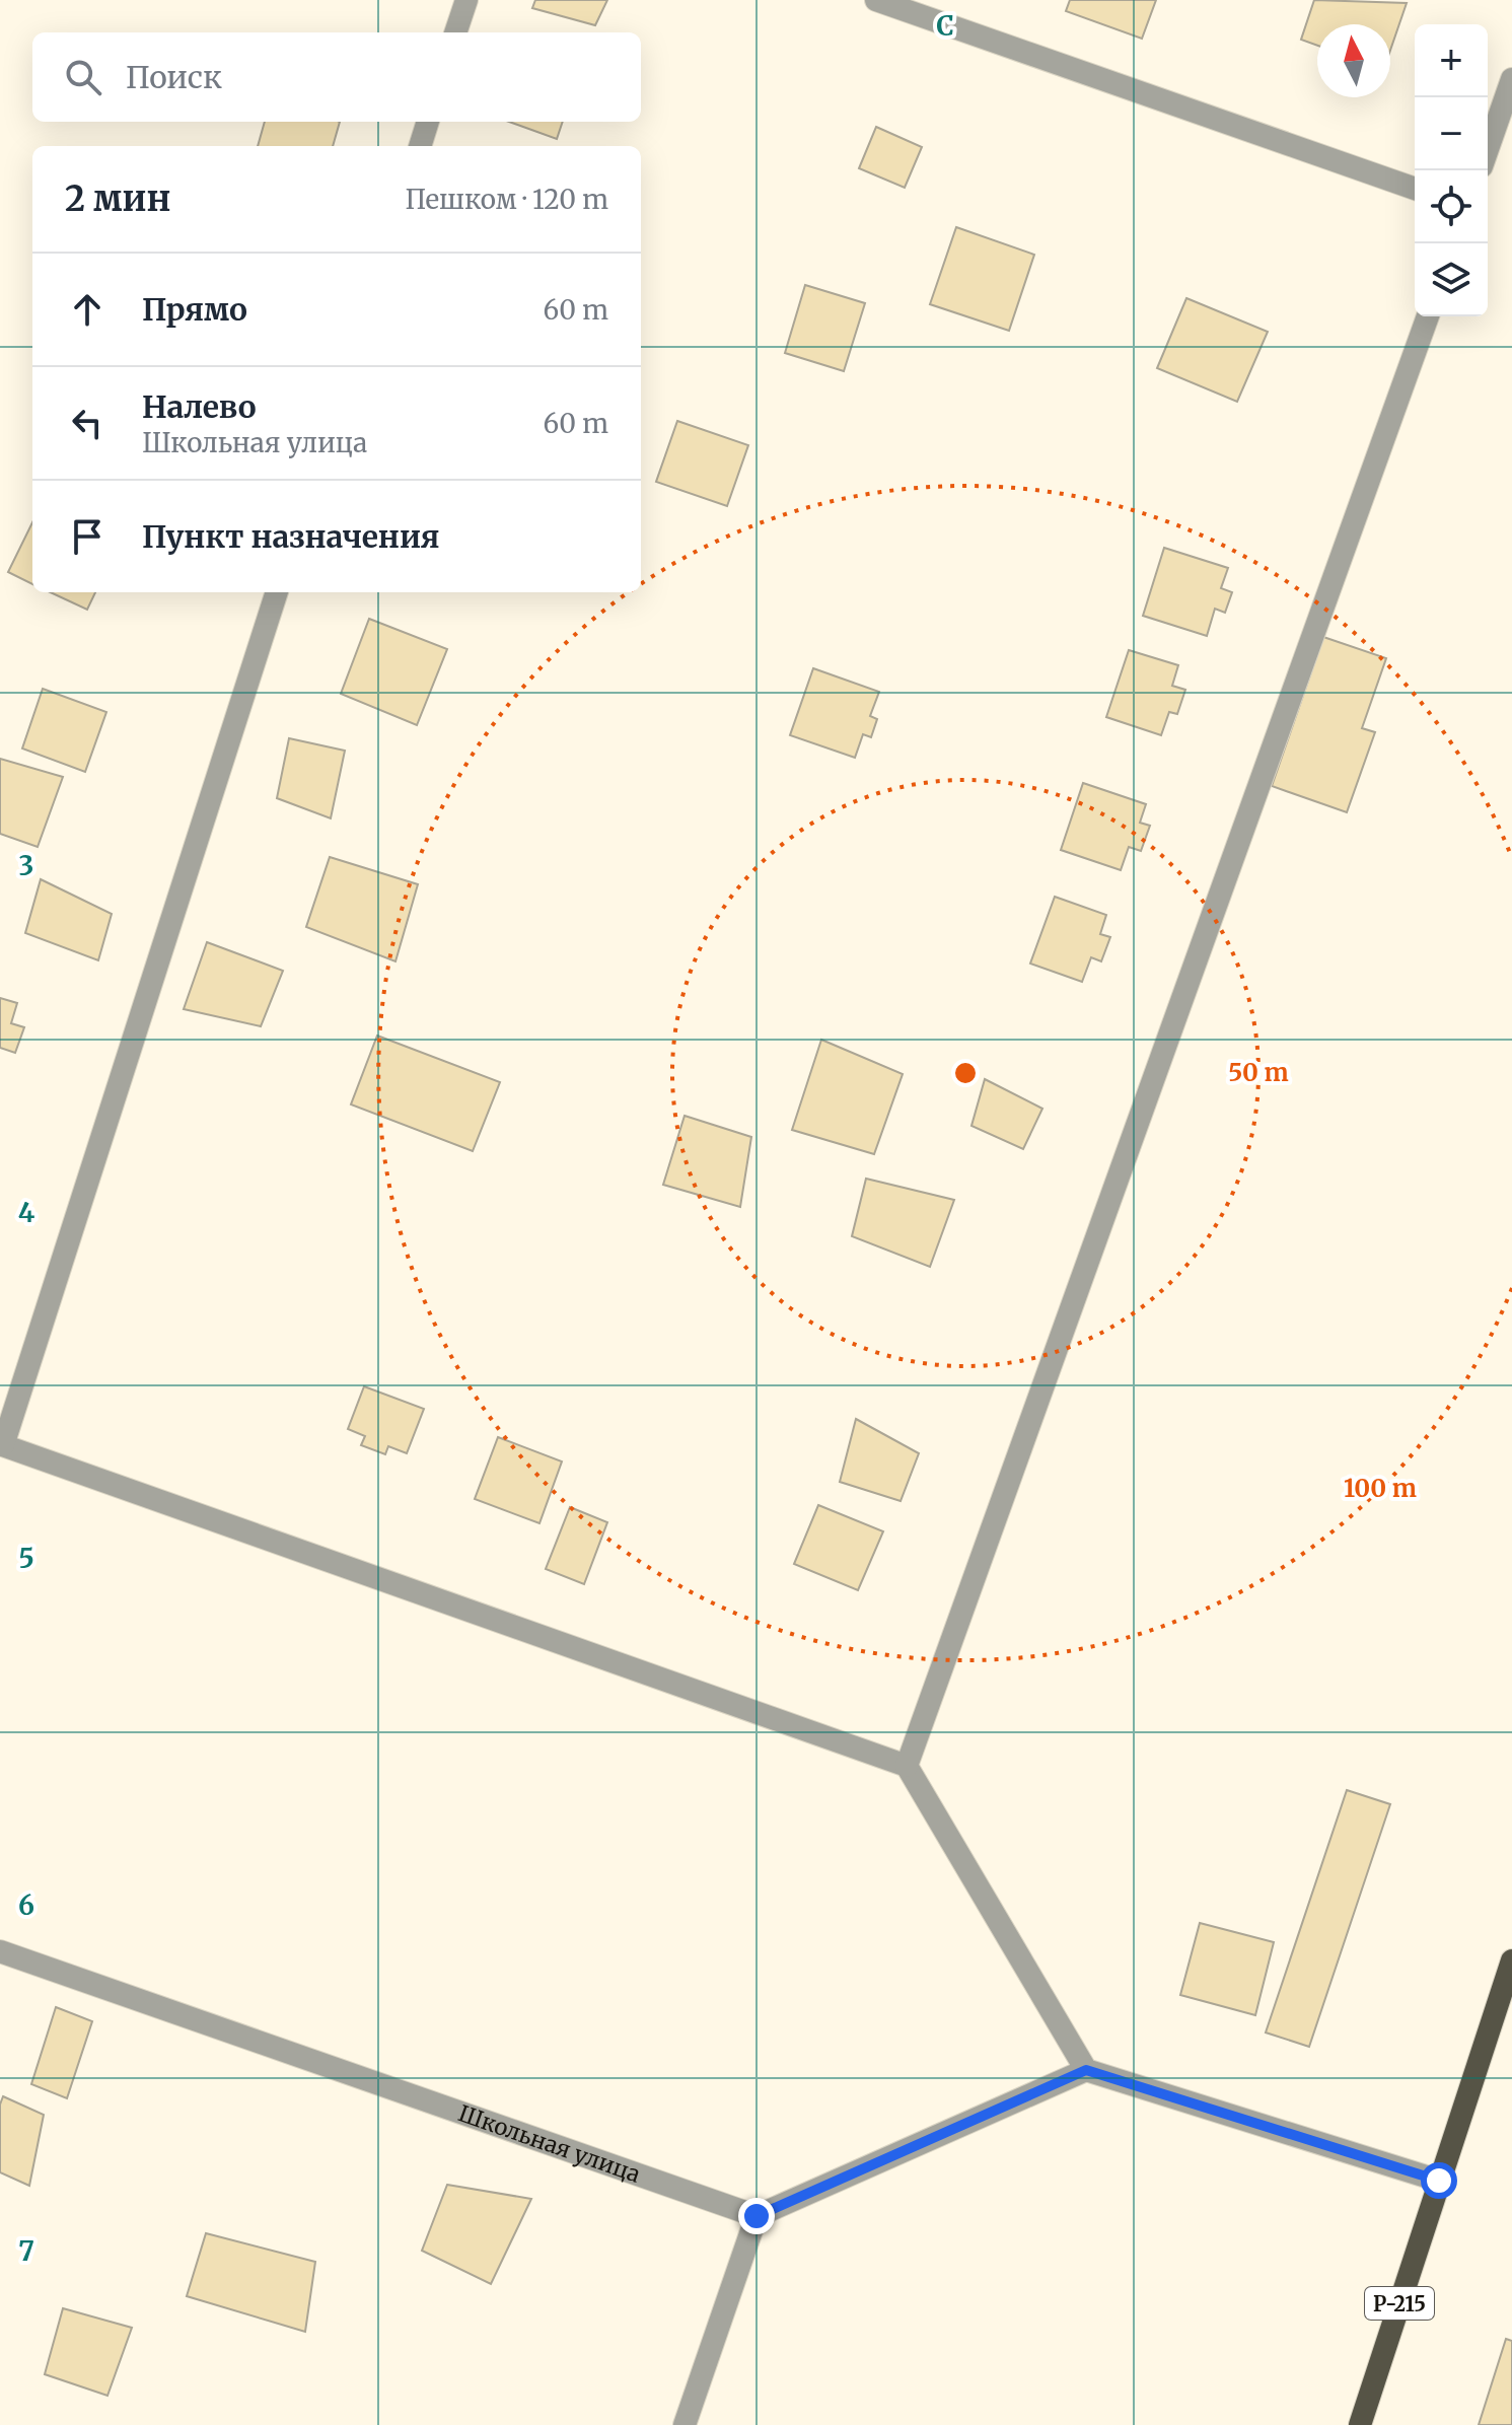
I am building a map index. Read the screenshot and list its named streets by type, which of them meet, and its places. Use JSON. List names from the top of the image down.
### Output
{
  "streets": {
    "highway": ["P-215"],
    "street": ["Школьная улица"]
  },
  "north": "top",
  "page": {
    "map_buttons": ["+", "−"],
    "search": "Поиск",
    "heading": ["2 мин", "Пешком · 120 m"],
    "list": [
      ["Прямо", "60 m"],
      ["Налево", "Школьная улица", "60 m"],
      "Пункт назначения"
    ]
  },
  "grid": {
    "columns": ["C"],
    "rows": [
      "3",
      "4",
      "5",
      "6",
      "7"
    ]
  },
  "rings": ["50 m", "100 m"]
}
